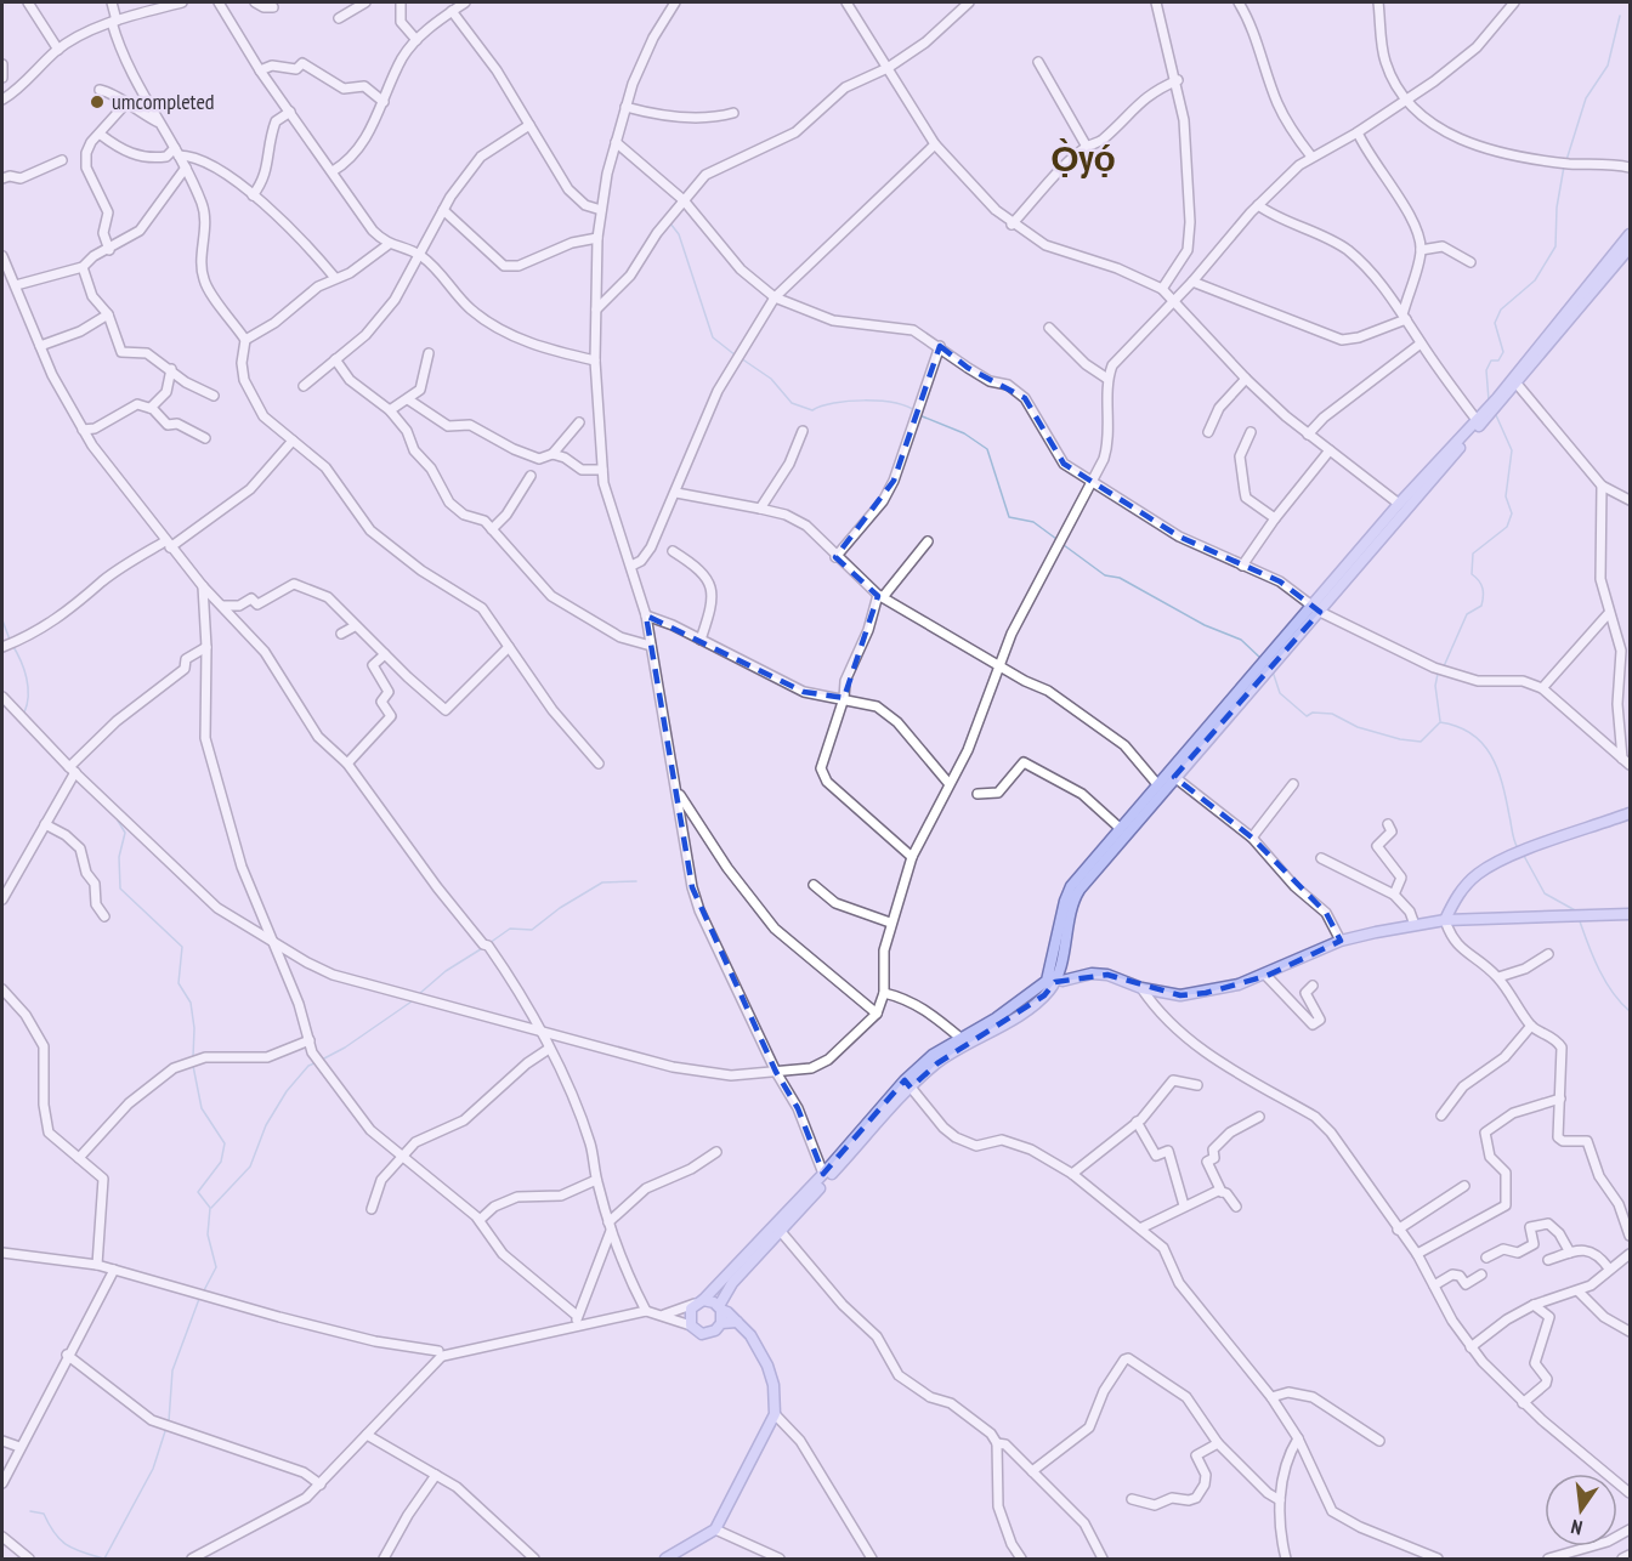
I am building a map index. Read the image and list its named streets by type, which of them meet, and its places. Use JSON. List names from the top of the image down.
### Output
{
  "districts": ["Ọ̀yọ́"],
  "places": ["umcompleted"],
  "north": "bottom"
}
